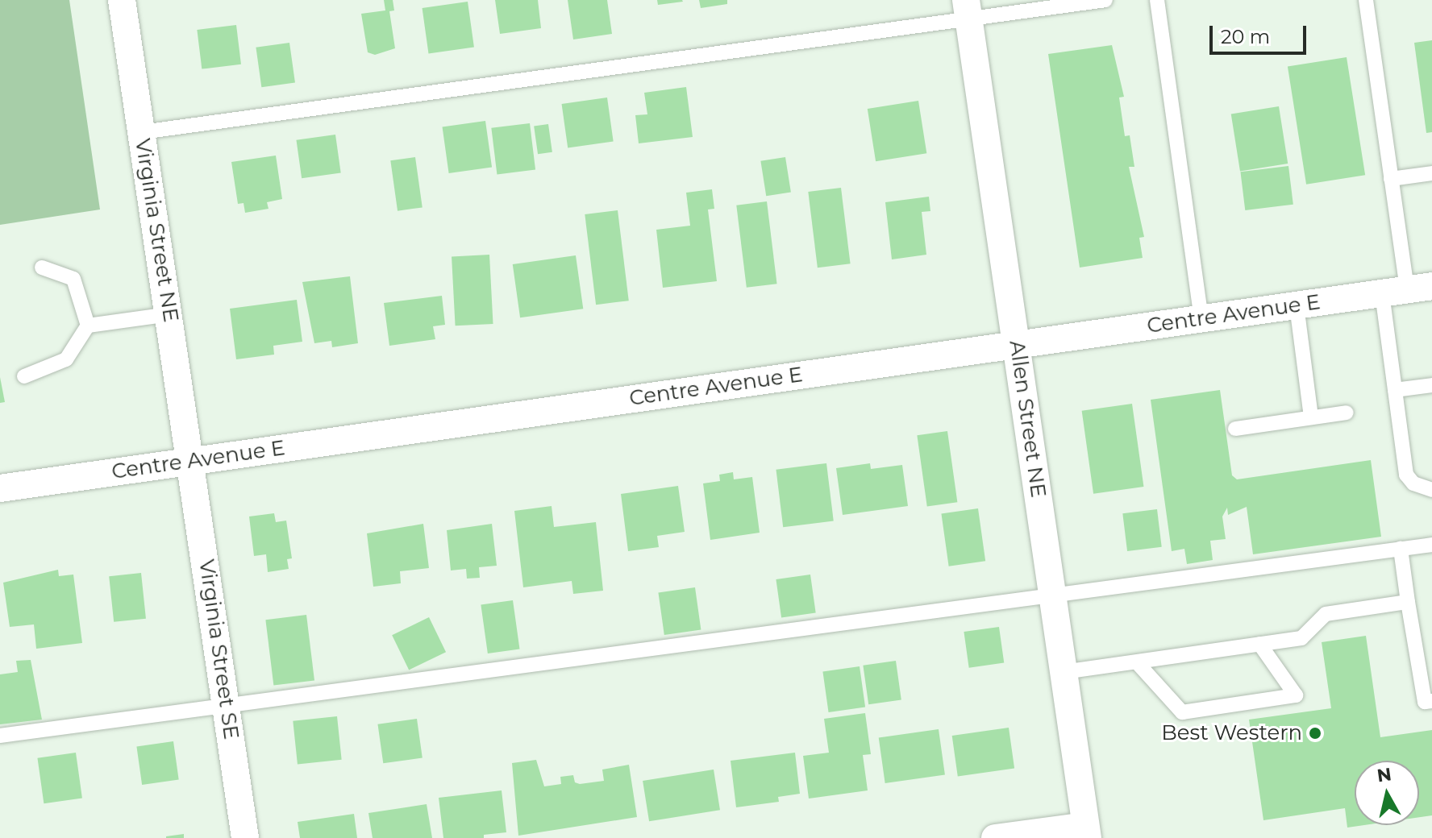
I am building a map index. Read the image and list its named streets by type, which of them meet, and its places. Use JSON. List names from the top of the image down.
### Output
{
  "streets": {
    "street": [
      "Virginia Street NE",
      "Centre Avenue E",
      "Allen Street NE",
      "Virginia Street SE"
    ]
  },
  "crossings": [
    ["Virginia Street NE", "Centre Avenue E"],
    ["Virginia Street NE", "Virginia Street SE"],
    ["Centre Avenue E", "Allen Street NE"],
    ["Centre Avenue E", "Virginia Street SE"]
  ],
  "places": ["Best Western"],
  "scale_bar": "20 m",
  "north": "top"
}
